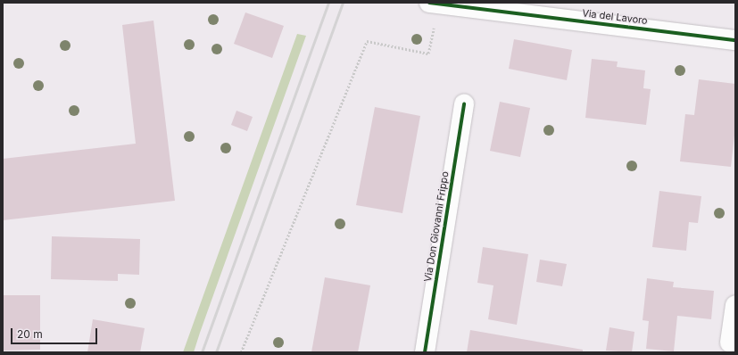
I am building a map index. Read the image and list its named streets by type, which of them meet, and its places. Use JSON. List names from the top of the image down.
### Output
{
  "streets": {
    "street": ["Via del Lavoro", "Via Don Giovanni Frippo"]
  },
  "scale_bar": "20 m"
}
